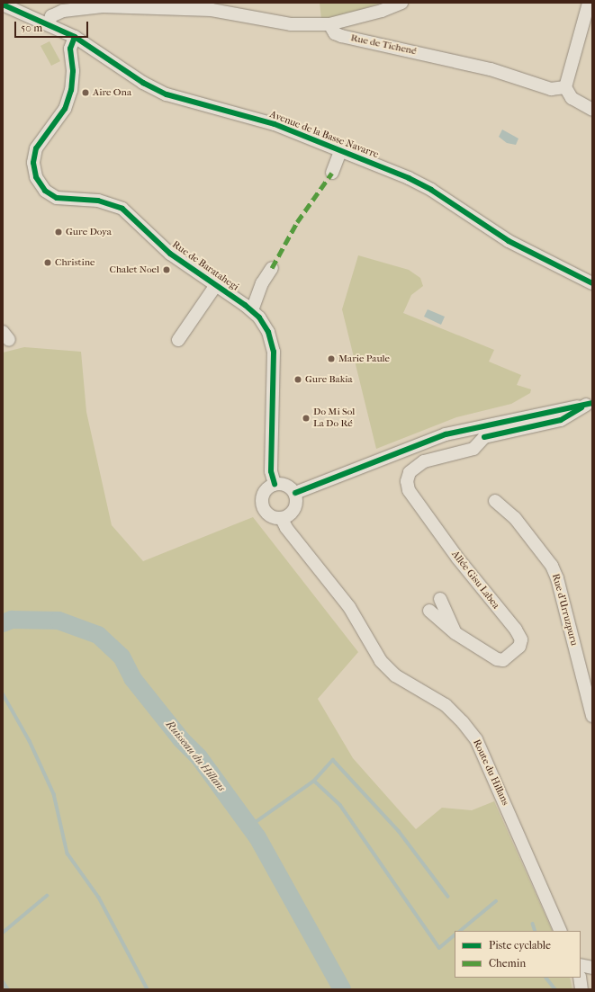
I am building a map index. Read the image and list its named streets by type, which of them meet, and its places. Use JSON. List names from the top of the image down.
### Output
{
  "streets": {
    "street": [
      "Rue de Tichené",
      "Avenue de la Basse Navarre",
      "Rue de Baratahegi",
      "Allée Gisu Labea",
      "Rue d'Urruzpuru",
      "Route du Hillans"
    ]
  },
  "crossings": [
    ["Avenue de la Basse Navarre", "Rue de Baratahegi"],
    ["Rue de Baratahegi", "Route du Hillans"]
  ],
  "water": ["Ruisseau du Hillans"],
  "places": [
    "Aire Ona",
    "Gure Doya",
    "Christine",
    "Chalet Noel",
    "Marie Paule",
    "Gure Bakia",
    "Do Mi Sol La Do Ré"
  ],
  "legend": ["Piste cyclable", "Chemin"],
  "scale_bar": "50 m"
}
